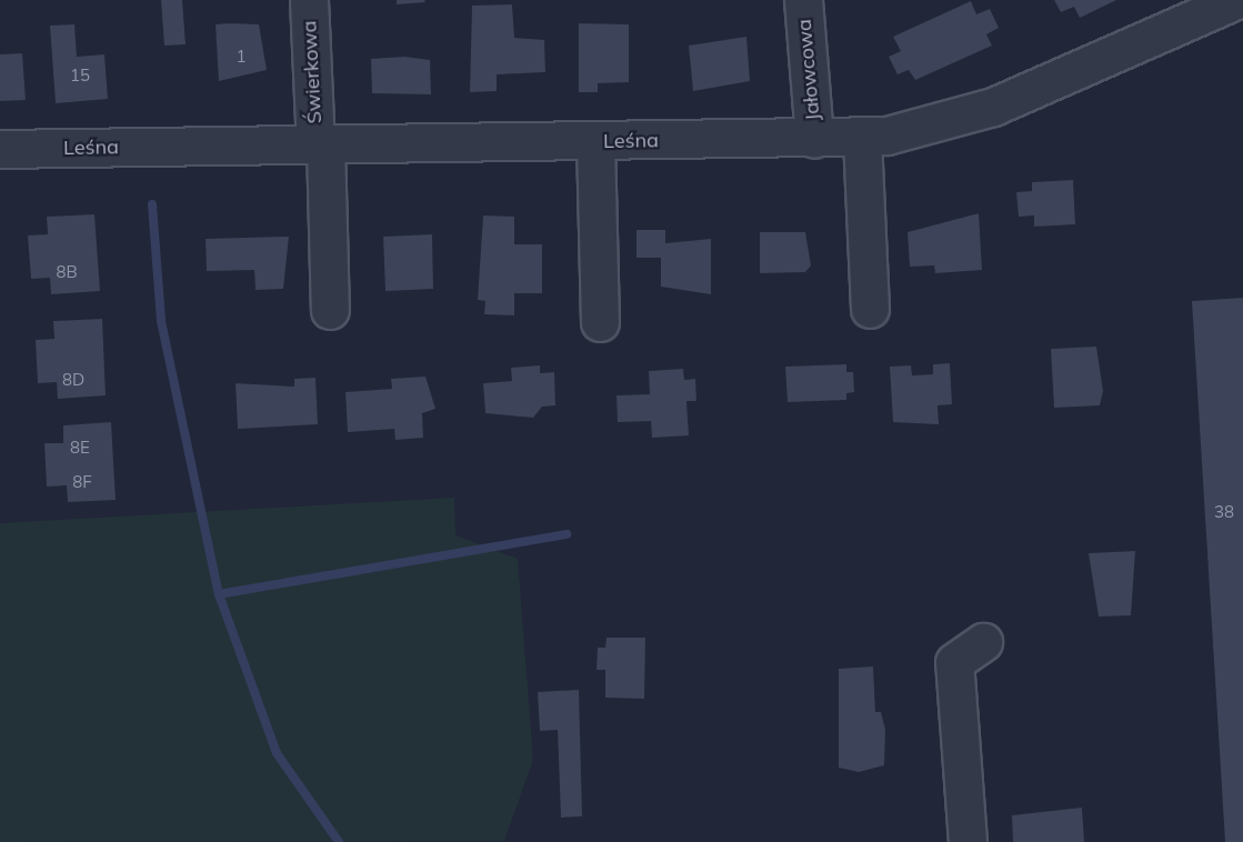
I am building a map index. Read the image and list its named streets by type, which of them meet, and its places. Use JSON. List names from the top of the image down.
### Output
{
  "streets": {
    "street": ["Jałowcowa", "Świerkowa", "Leśna"]
  },
  "crossings": [
    ["Jałowcowa", "Leśna"],
    ["Świerkowa", "Leśna"]
  ],
  "house_numbers": [
    "1",
    "15",
    "8B",
    "8D",
    "8E",
    "8F",
    "38"
  ]
}
